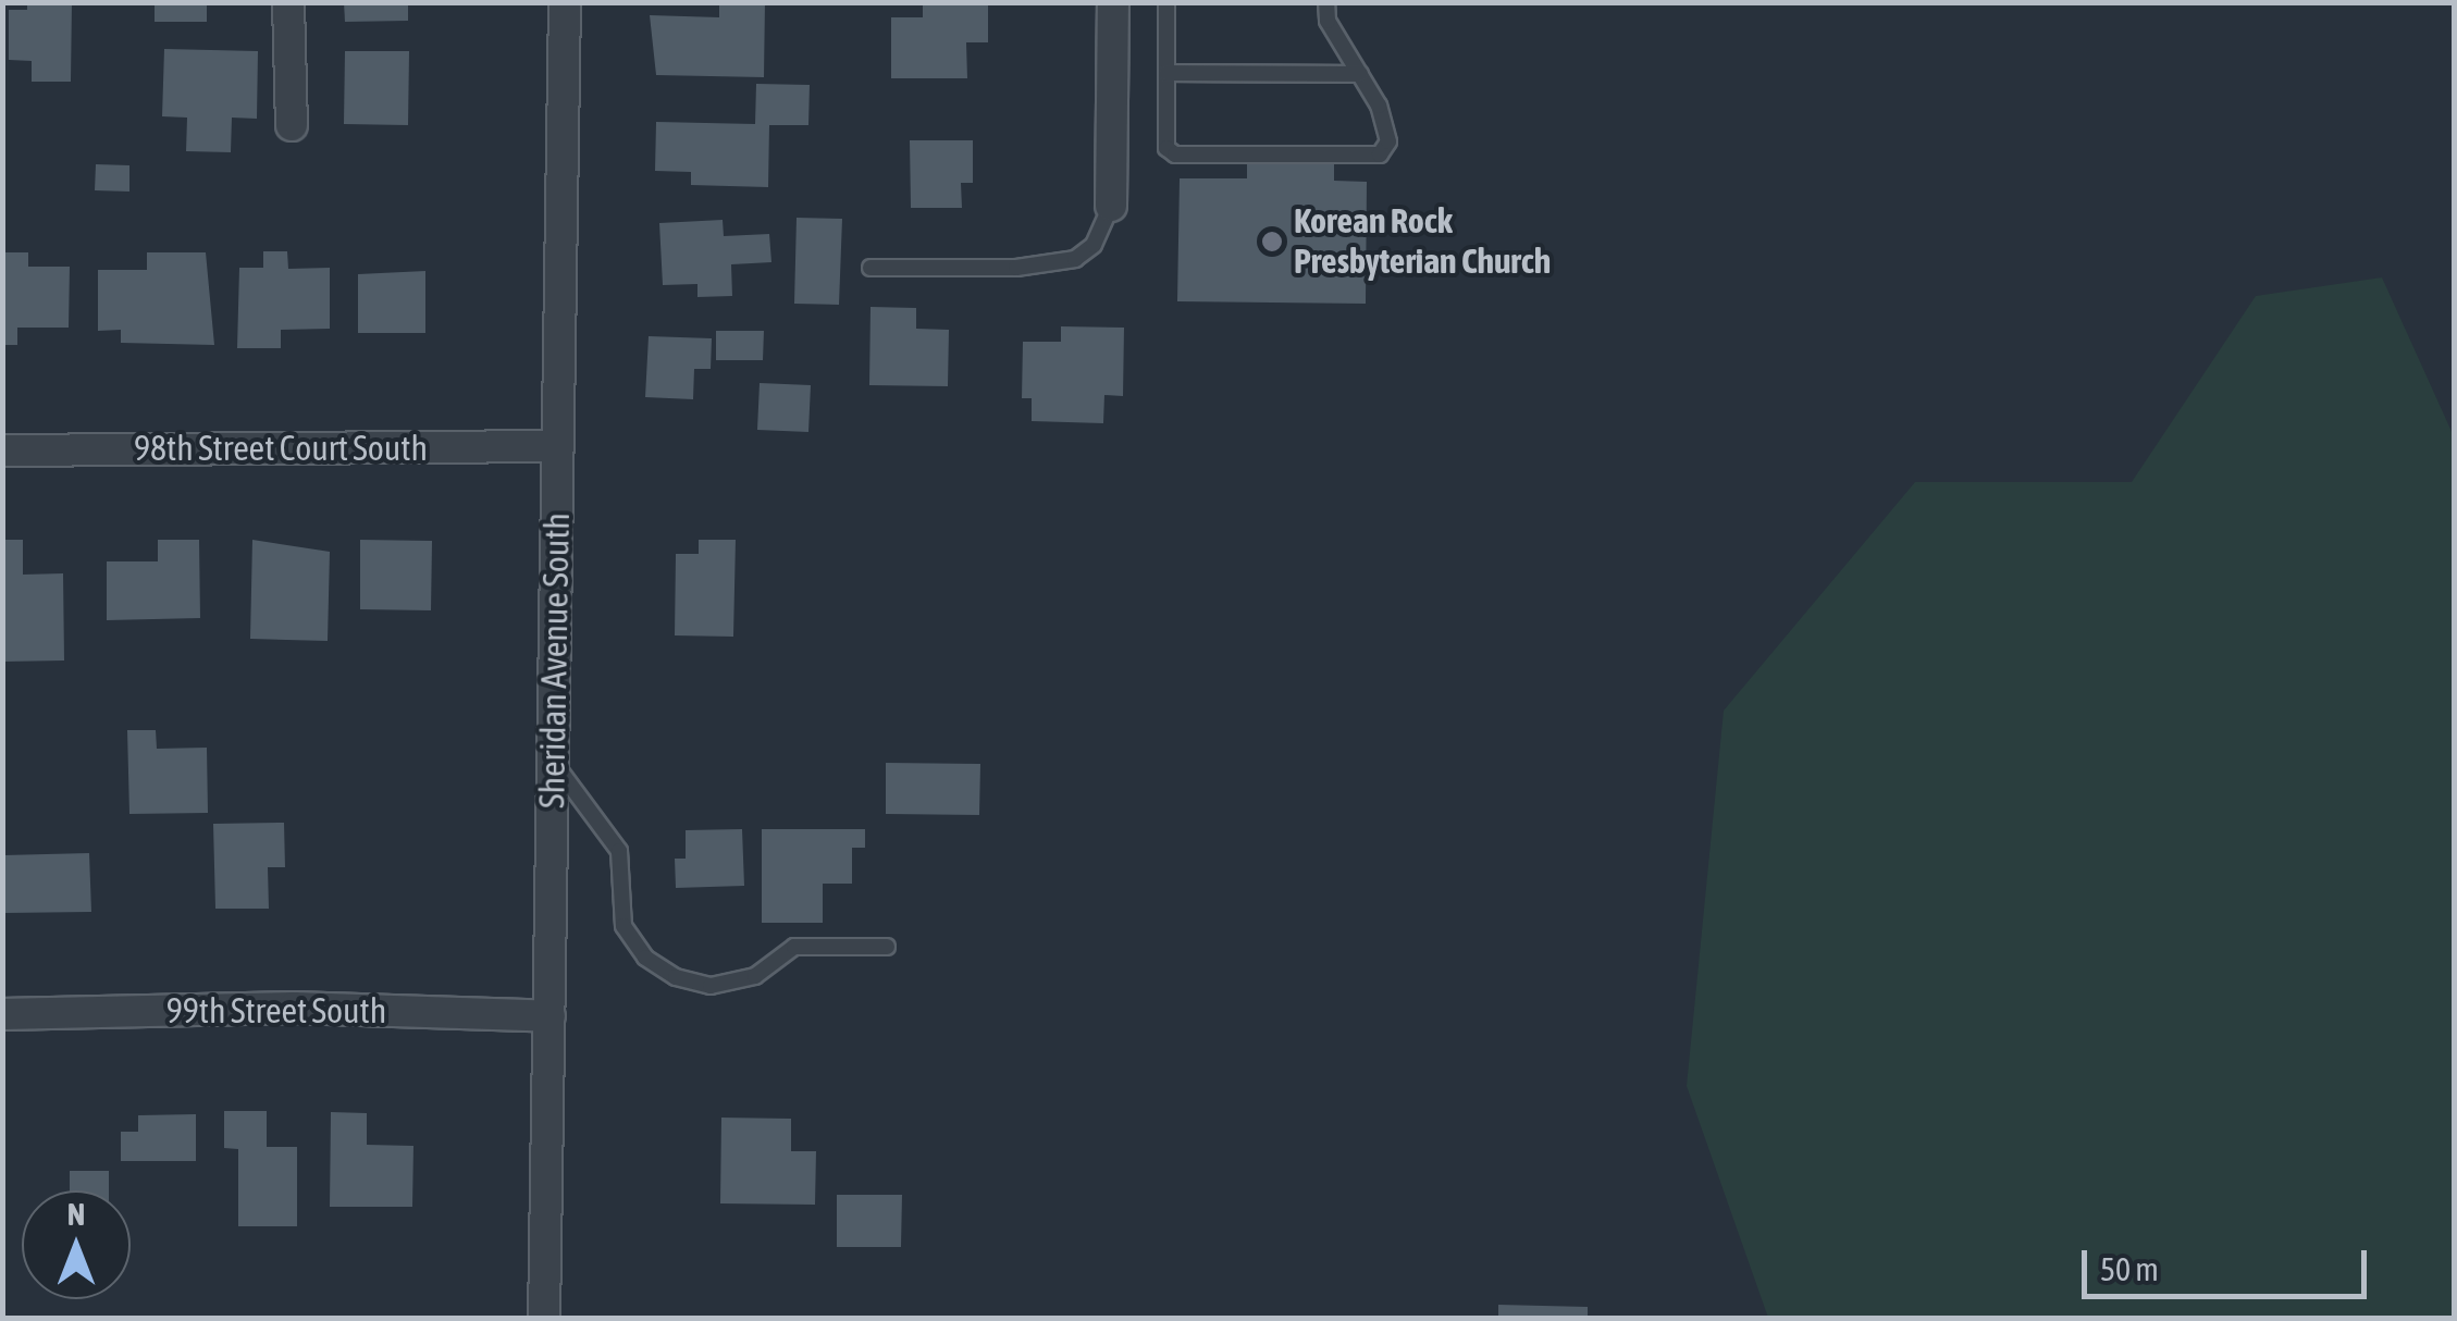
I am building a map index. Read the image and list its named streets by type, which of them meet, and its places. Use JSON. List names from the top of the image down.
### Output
{
  "streets": {
    "street": ["98th Street Court South", "Sheridan Avenue South", "99th Street South"]
  },
  "crossings": [
    ["98th Street Court South", "Sheridan Avenue South"],
    ["Sheridan Avenue South", "99th Street South"]
  ],
  "places": ["Korean Rock Presbyterian Church"],
  "scale_bar": "50 m",
  "north": "top"
}
